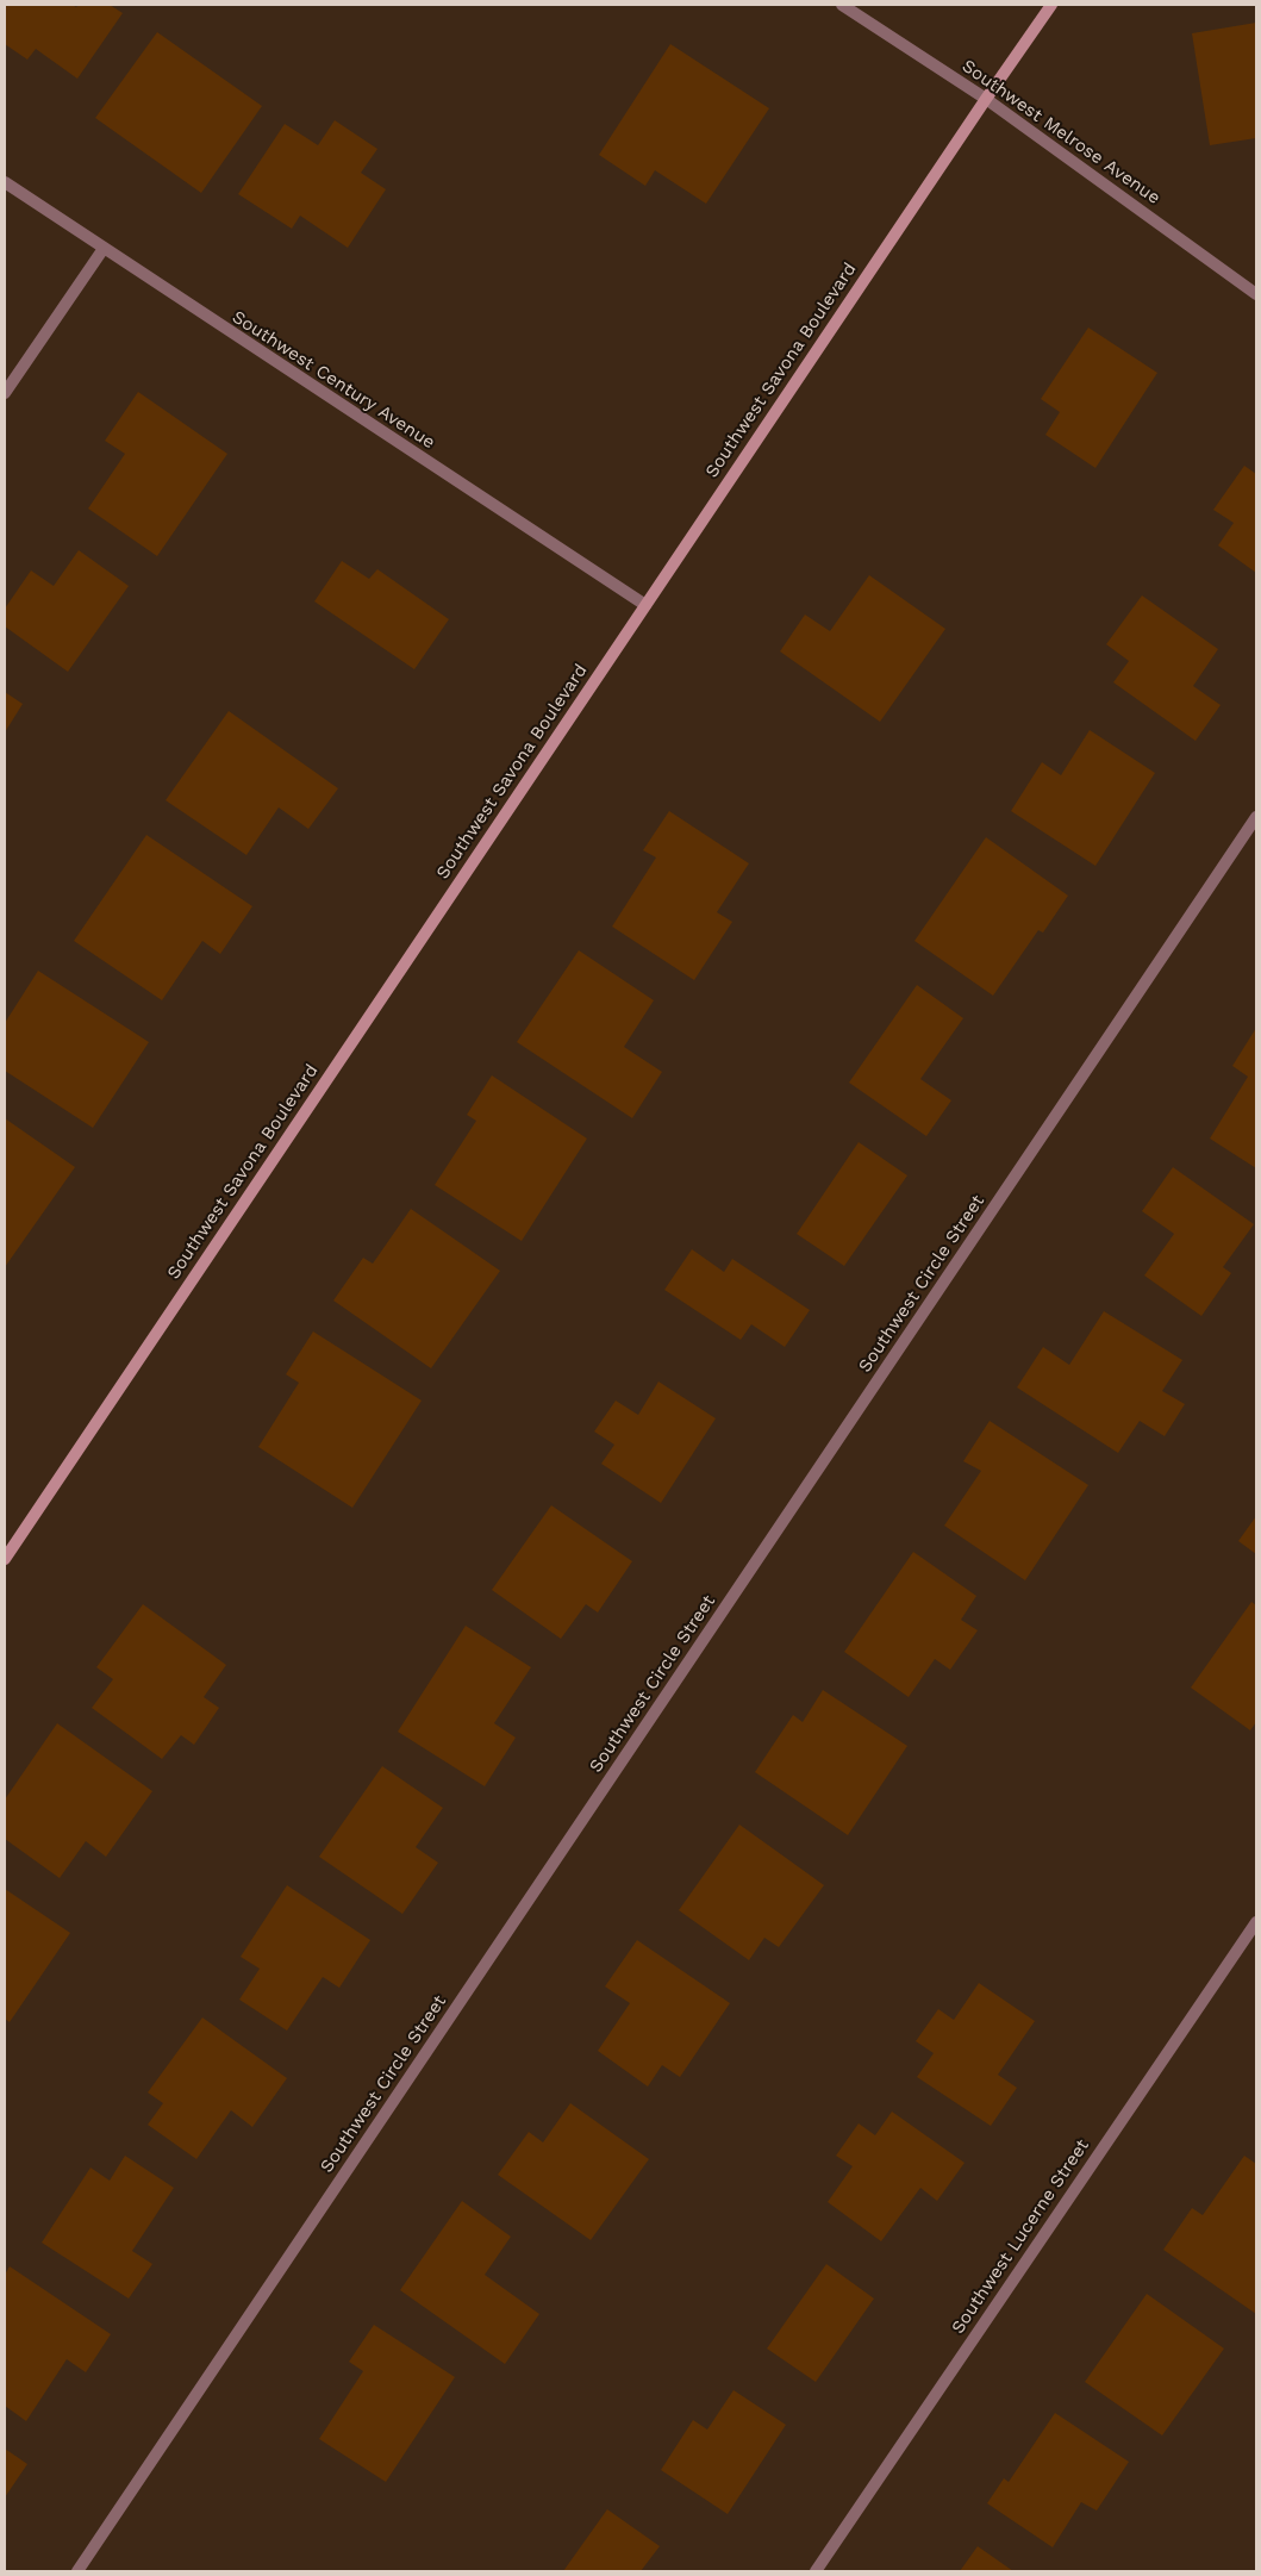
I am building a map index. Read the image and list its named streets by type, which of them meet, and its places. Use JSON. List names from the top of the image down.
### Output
{
  "streets": {
    "street": [
      "Southwest Melrose Avenue",
      "Southwest Savona Boulevard",
      "Southwest Century Avenue",
      "Southwest Circle Street",
      "Southwest Lucerne Street"
    ]
  },
  "crossings": [
    ["Southwest Melrose Avenue", "Southwest Savona Boulevard"],
    ["Southwest Savona Boulevard", "Southwest Century Avenue"]
  ]
}
